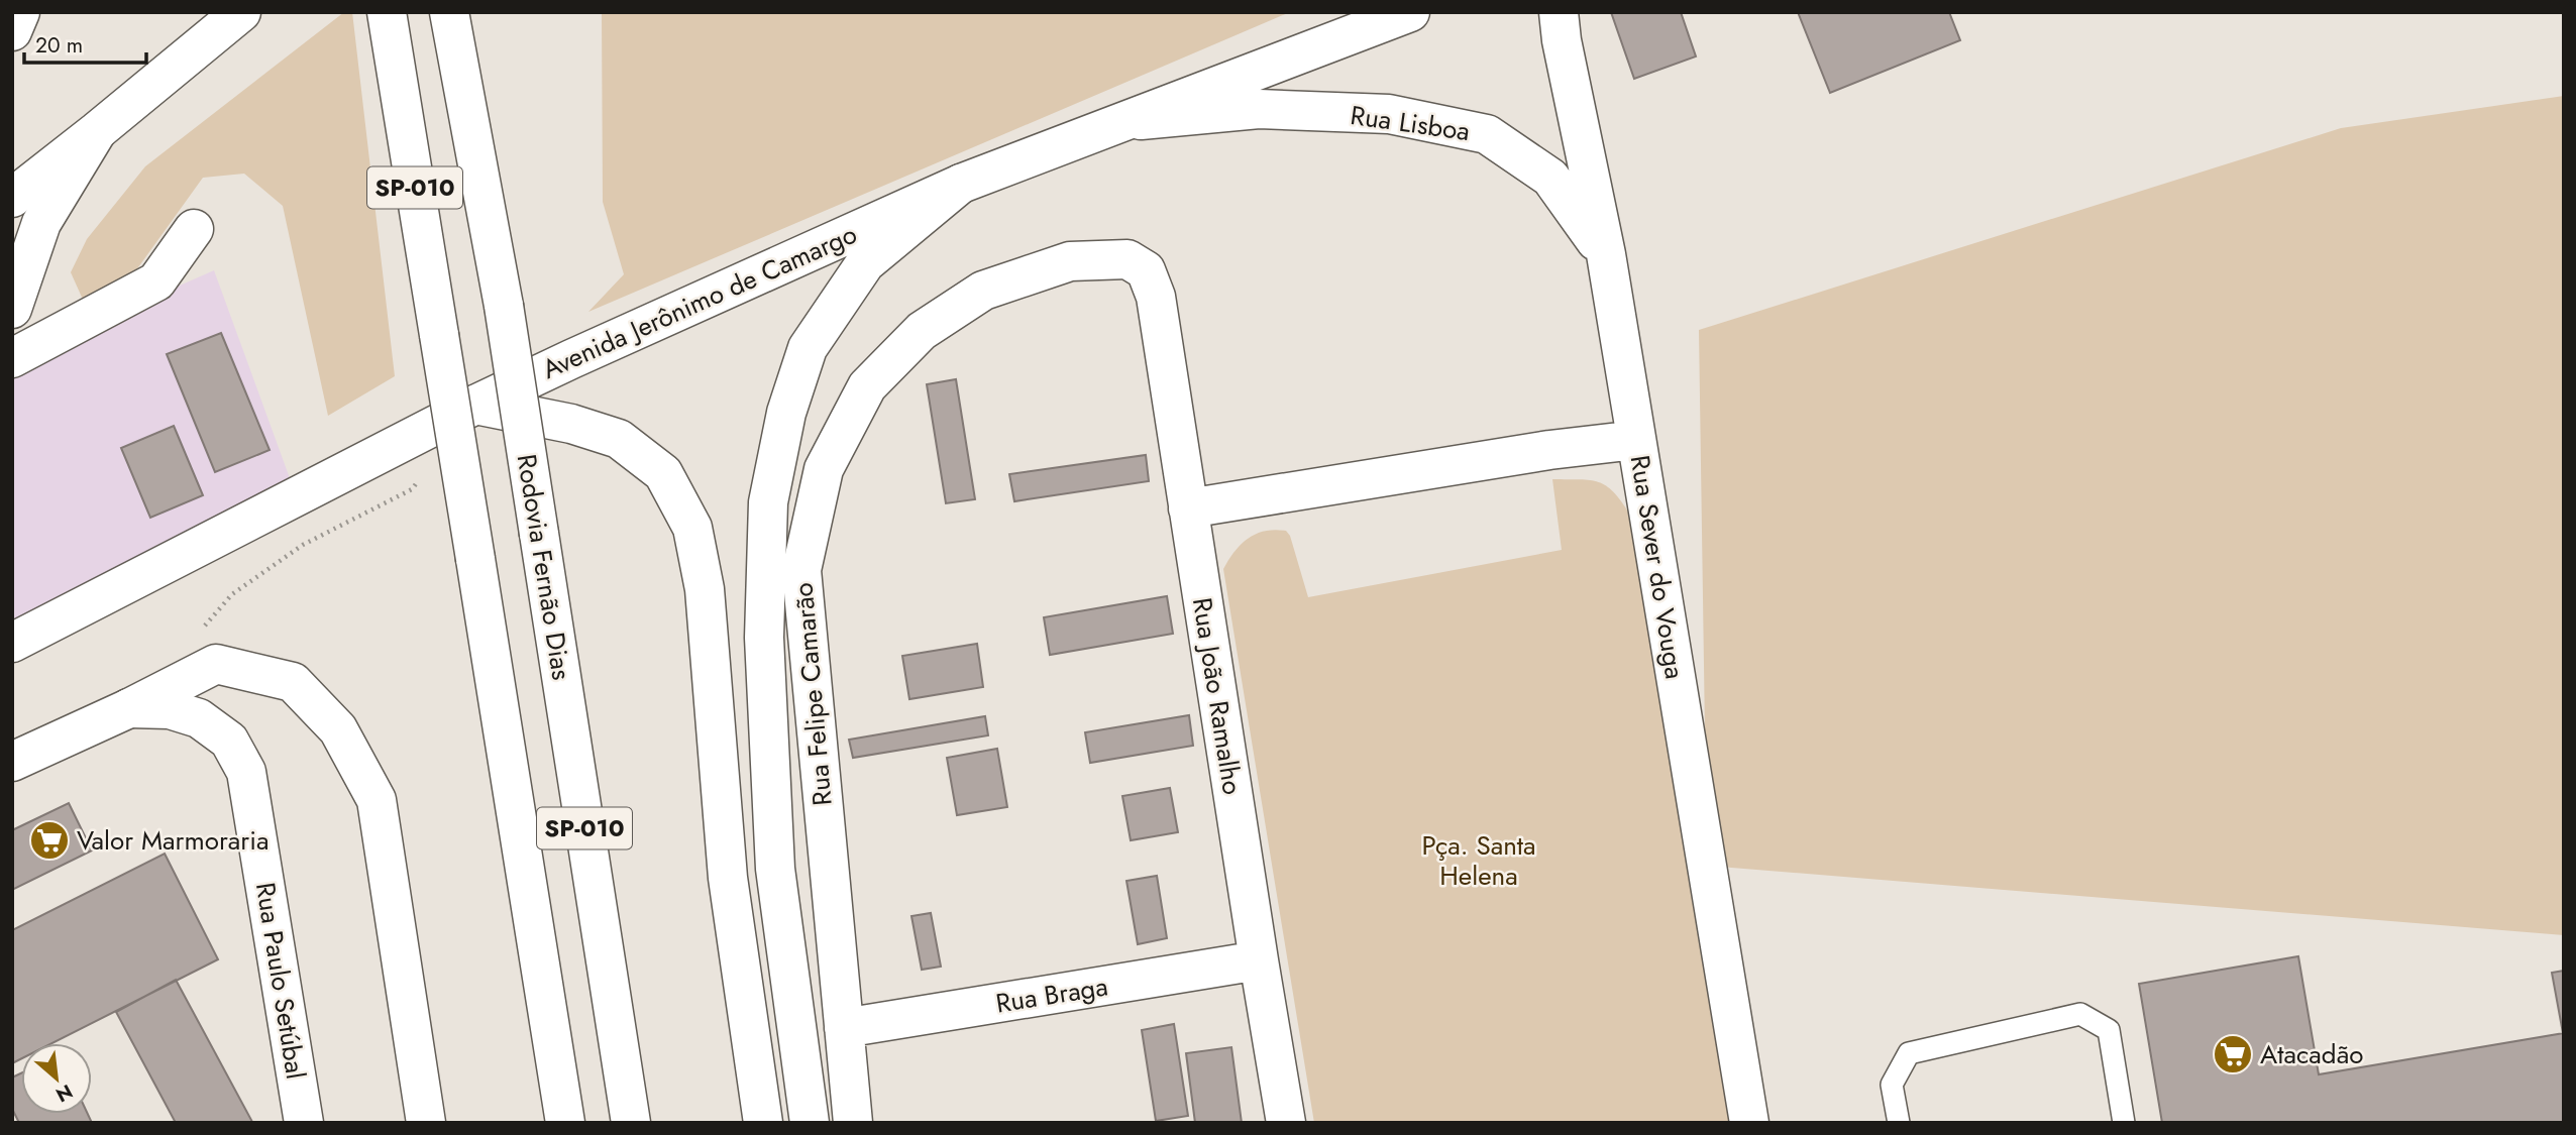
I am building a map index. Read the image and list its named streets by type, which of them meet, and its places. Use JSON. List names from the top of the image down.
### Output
{
  "streets": {
    "main road": [
      "Rua Lisboa",
      "SP-010",
      "Avenida Jerônimo de Camargo",
      "Rodovia Fernão Dias",
      "Rua Sever do Vouga",
      "Rua Felipe Camarão",
      "Rua João Ramalho",
      "Rua Paulo Setúbal",
      "Rua Braga"
    ]
  },
  "crossings": [
    ["Rua Lisboa", "Avenida Jerônimo de Camargo"],
    ["Rua Lisboa", "Rua Sever do Vouga"],
    ["Rua Felipe Camarão", "Rua João Ramalho"],
    ["Rua Felipe Camarão", "Rua Braga"],
    ["Rua João Ramalho", "Rua Braga"]
  ],
  "parks": ["Pça. Santa Helena"],
  "places": {
    "supermarket": ["Valor Marmoraria", "Atacadão"]
  },
  "scale_bar": "20 m",
  "north": "bottom right"
}
